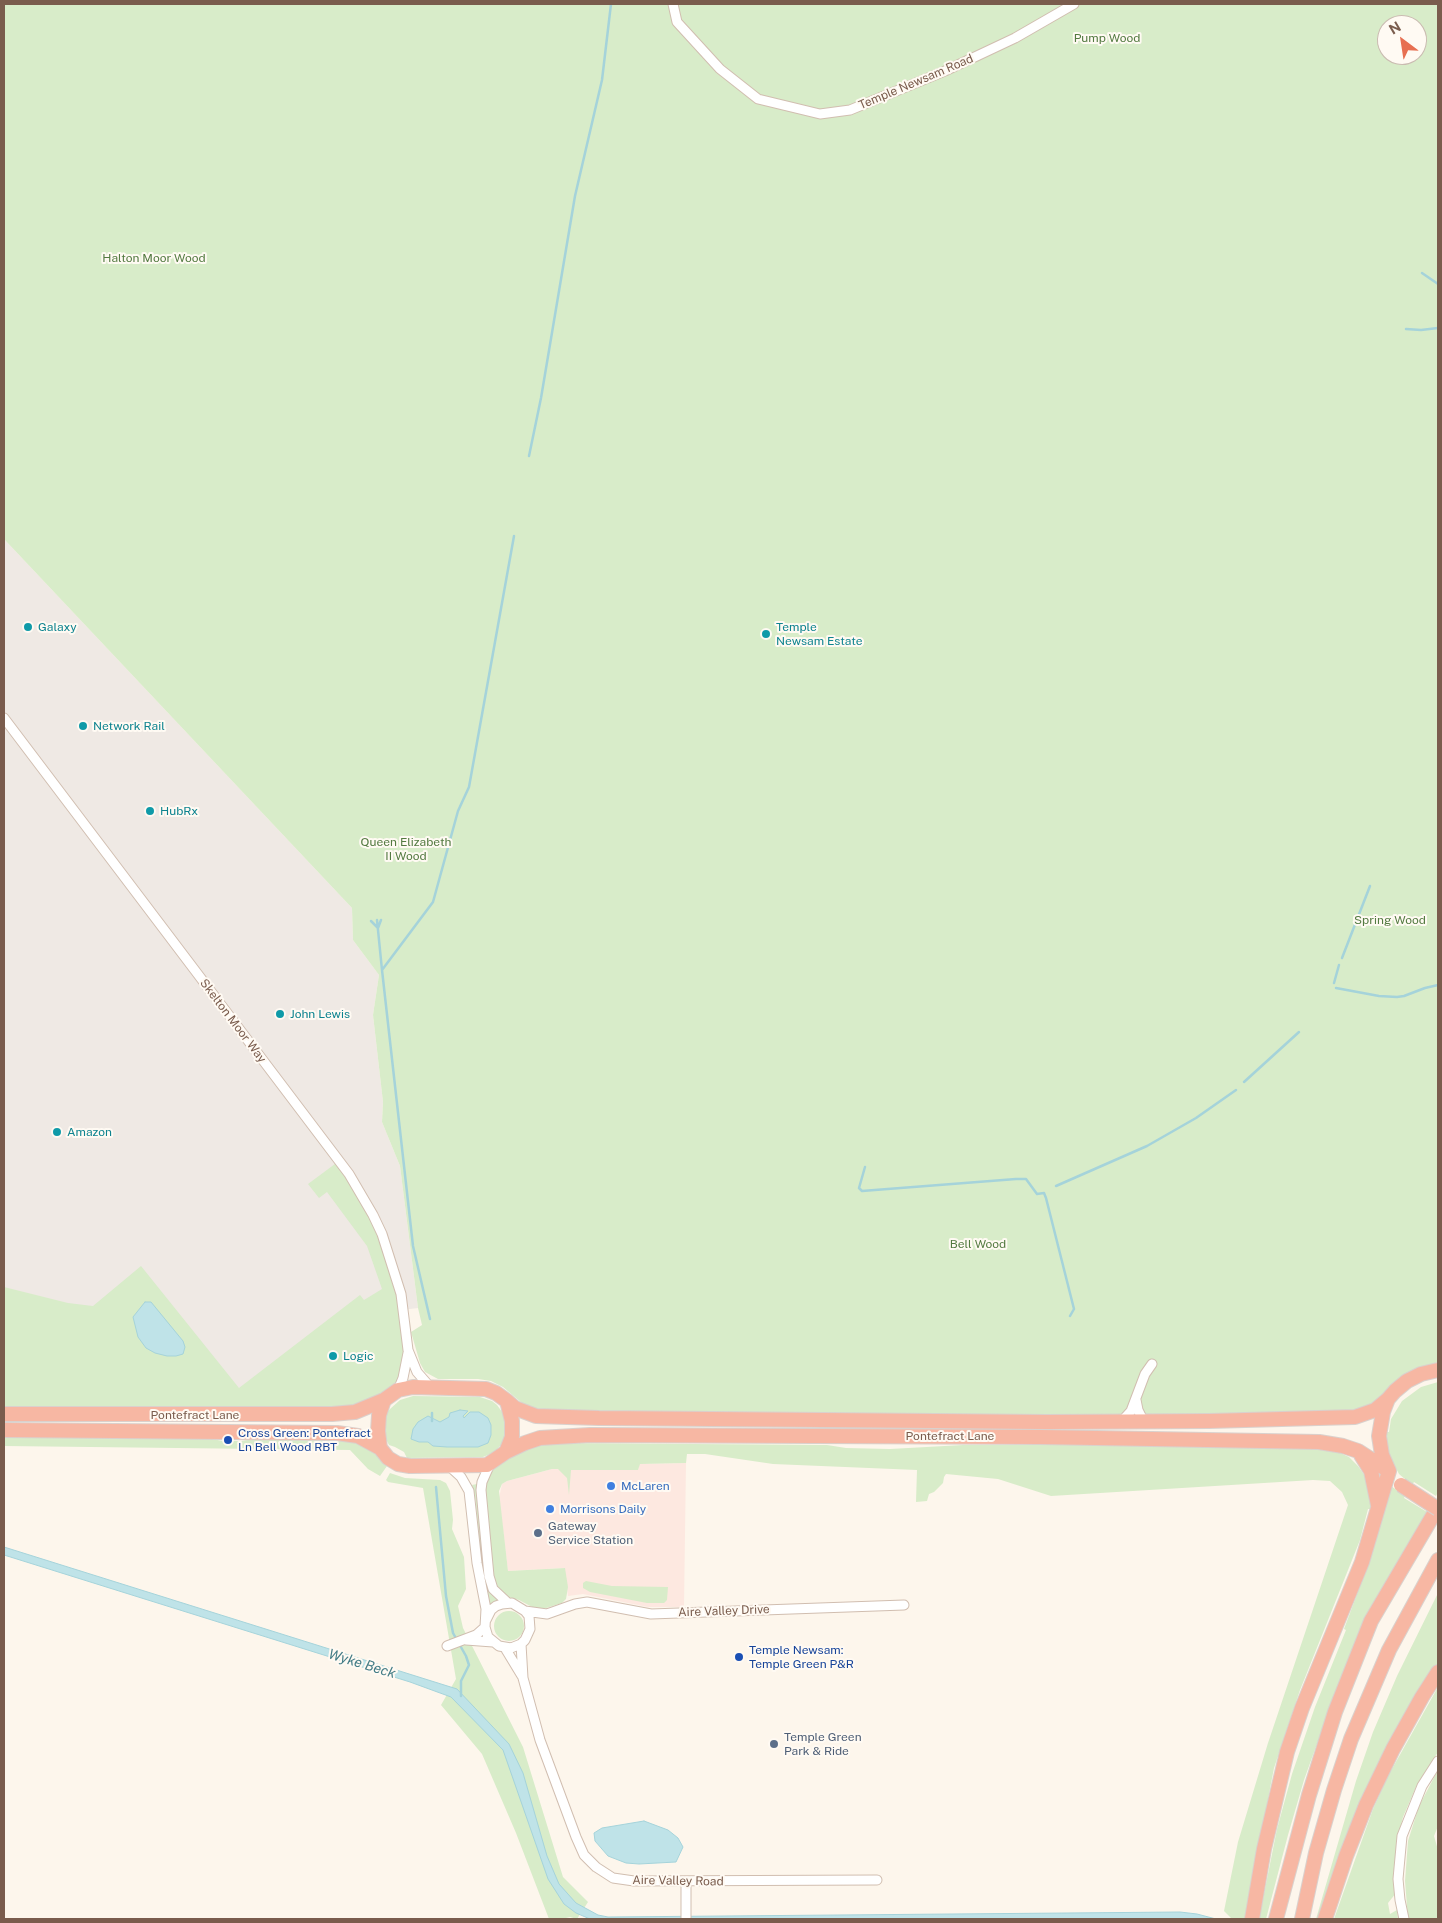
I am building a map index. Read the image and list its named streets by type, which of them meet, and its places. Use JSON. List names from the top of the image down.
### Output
{
  "streets": {
    "highway": ["Pontefract Lane"],
    "street": [
      "Temple Newsam Road",
      "Skelton Moor Way",
      "Aire Valley Drive",
      "Aire Valley Road"
    ]
  },
  "crossings": [
    ["Skelton Moor Way", "Pontefract Lane"],
    ["Aire Valley Drive", "Aire Valley Road"]
  ],
  "water": ["Wyke Beck"],
  "parks": [
    "Pump Wood",
    "Halton Moor Wood",
    "Queen Elizabeth II Wood",
    "Spring Wood",
    "Bell Wood"
  ],
  "places": [
    "Galaxy",
    "Temple Newsam Estate",
    "Network Rail",
    "HubRx",
    "John Lewis",
    "Amazon",
    "Logic",
    "Cross Green: Pontefract Ln Bell Wood RBT",
    "McLaren",
    "Morrisons Daily",
    "Gateway Service Station",
    "Temple Newsam: Temple Green P&R",
    "Temple Green Park & Ride"
  ],
  "north": "top left"
}
